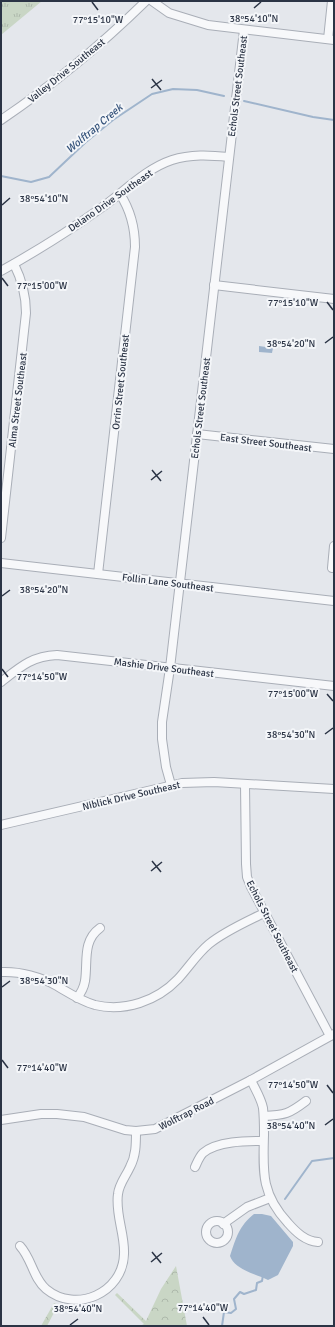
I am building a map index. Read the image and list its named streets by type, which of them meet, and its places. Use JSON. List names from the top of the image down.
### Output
{
  "streets": {
    "street": [
      "Valley Drive Southeast",
      "Echols Street Southeast",
      "Delano Drive Southeast",
      "Orrin Street Southeast",
      "Alma Street Southeast",
      "East Street Southeast",
      "Follin Lane Southeast",
      "Mashie Drive Southeast",
      "Niblick Drive Southeast",
      "Wolftrap Road"
    ]
  },
  "crossings": [
    ["Echols Street Southeast", "Delano Drive Southeast"],
    ["Echols Street Southeast", "East Street Southeast"],
    ["Echols Street Southeast", "Follin Lane Southeast"],
    ["Echols Street Southeast", "Mashie Drive Southeast"],
    ["Echols Street Southeast", "Niblick Drive Southeast"],
    ["Echols Street Southeast", "Wolftrap Road"],
    ["Delano Drive Southeast", "Orrin Street Southeast"],
    ["Delano Drive Southeast", "Alma Street Southeast"],
    ["Orrin Street Southeast", "Follin Lane Southeast"]
  ],
  "water": ["Wolftrap Creek"],
  "coordinates": [
    "38°54'10\"N",
    "77°15'10\"W",
    "77°15'00\"W",
    "38°54'20\"N",
    "77°14'50\"W",
    "38°54'30\"N",
    "77°14'40\"W",
    "38°54'40\"N"
  ]
}
